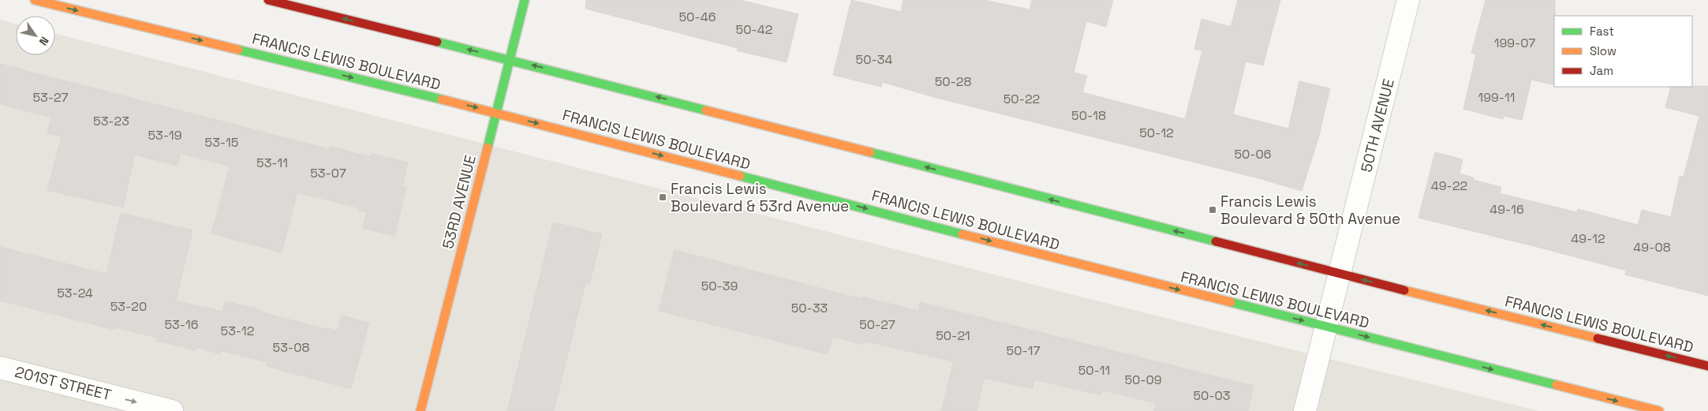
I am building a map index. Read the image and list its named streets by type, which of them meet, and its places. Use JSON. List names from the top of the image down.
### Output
{
  "streets": {
    "main road": ["FRANCIS LEWIS BOULEVARD", "53RD AVENUE"],
    "street": ["50TH AVENUE", "201ST STREET"]
  },
  "crossings": [
    ["FRANCIS LEWIS BOULEVARD", "50TH AVENUE"],
    ["FRANCIS LEWIS BOULEVARD", "53RD AVENUE"]
  ],
  "one_way": ["201ST STREET"],
  "places": {
    "transit": ["Francis Lewis Boulevard & 53rd Avenue", "Francis Lewis Boulevard & 50th Avenue"]
  },
  "house_numbers": [
    "50-46",
    "50-42",
    "199-07",
    "50-34",
    "50-28",
    "53-27",
    "199-11",
    "50-22",
    "50-18",
    "53-23",
    "50-12",
    "53-19",
    "53-15",
    "50-06",
    "53-11",
    "53-07",
    "49-22",
    "49-16",
    "49-12",
    "49-08",
    "50-39",
    "53-24",
    "53-20",
    "50-33",
    "53-16",
    "50-27",
    "53-12",
    "50-21",
    "53-08",
    "50-17",
    "50-11",
    "50-09",
    "50-03"
  ],
  "legend": ["Fast", "Slow", "Jam"],
  "north": "bottom right"
}
